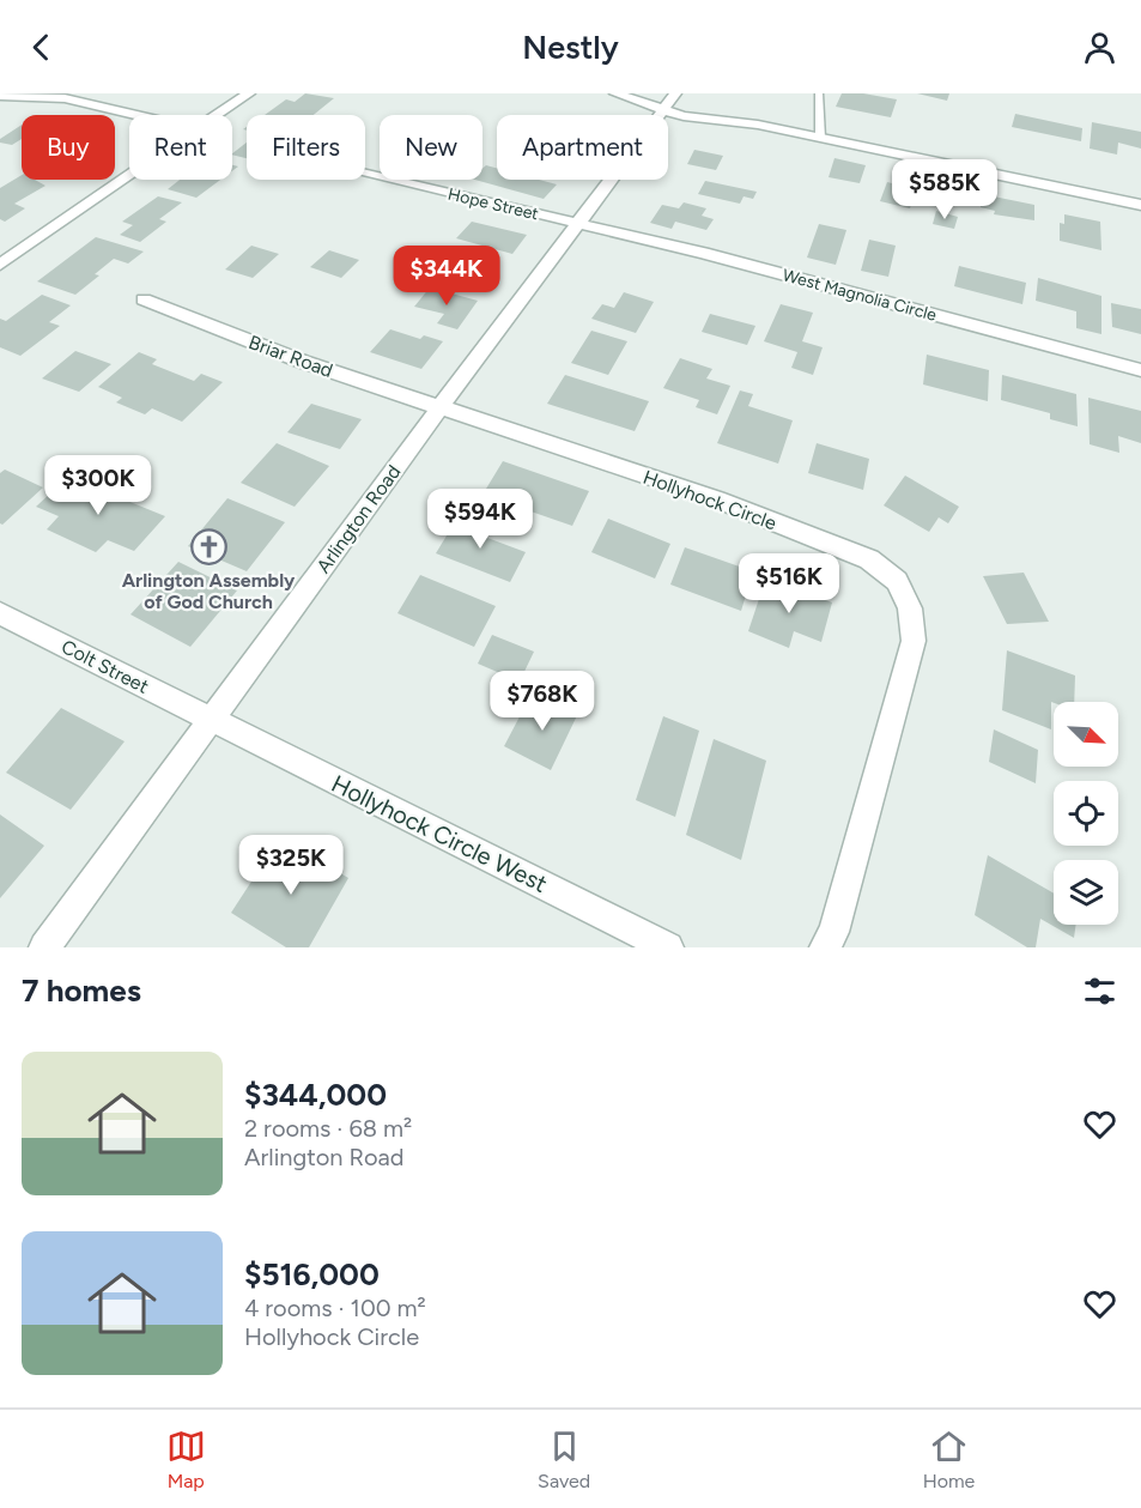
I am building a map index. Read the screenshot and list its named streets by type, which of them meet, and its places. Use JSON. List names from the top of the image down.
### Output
{
  "streets": {
    "street": [
      "Hope Street",
      "West Magnolia Circle",
      "Briar Road",
      "Hollyhock Circle",
      "Arlington Road",
      "Colt Street",
      "Hollyhock Circle West"
    ]
  },
  "crossings": [
    ["Hope Street", "West Magnolia Circle"],
    ["Hope Street", "Arlington Road"],
    ["West Magnolia Circle", "Arlington Road"],
    ["Briar Road", "Hollyhock Circle"],
    ["Briar Road", "Arlington Road"],
    ["Hollyhock Circle", "Arlington Road"],
    ["Arlington Road", "Colt Street"],
    ["Arlington Road", "Hollyhock Circle West"],
    ["Colt Street", "Hollyhock Circle West"]
  ],
  "places": {
    "church": ["Arlington Assembly of God Church"]
  },
  "north": "bottom right",
  "page": {
    "header": "Nestly",
    "chip": [
      "Buy",
      "Rent",
      "Filters",
      "New",
      "Apartment"
    ],
    "price": [
      "$585K",
      "$344K",
      "$300K",
      "$594K",
      "$516K",
      "$768K",
      "$325K"
    ],
    "heading": "7 homes",
    "list": [
      {
        "name": "$344,000",
        "note": "2 rooms · 68 m² · Arlington Road"
      },
      {
        "name": "$516,000",
        "note": "4 rooms · 100 m² · Hollyhock Circle"
      }
    ],
    "tabs": ["Map", "Saved", "Home"]
  }
}
